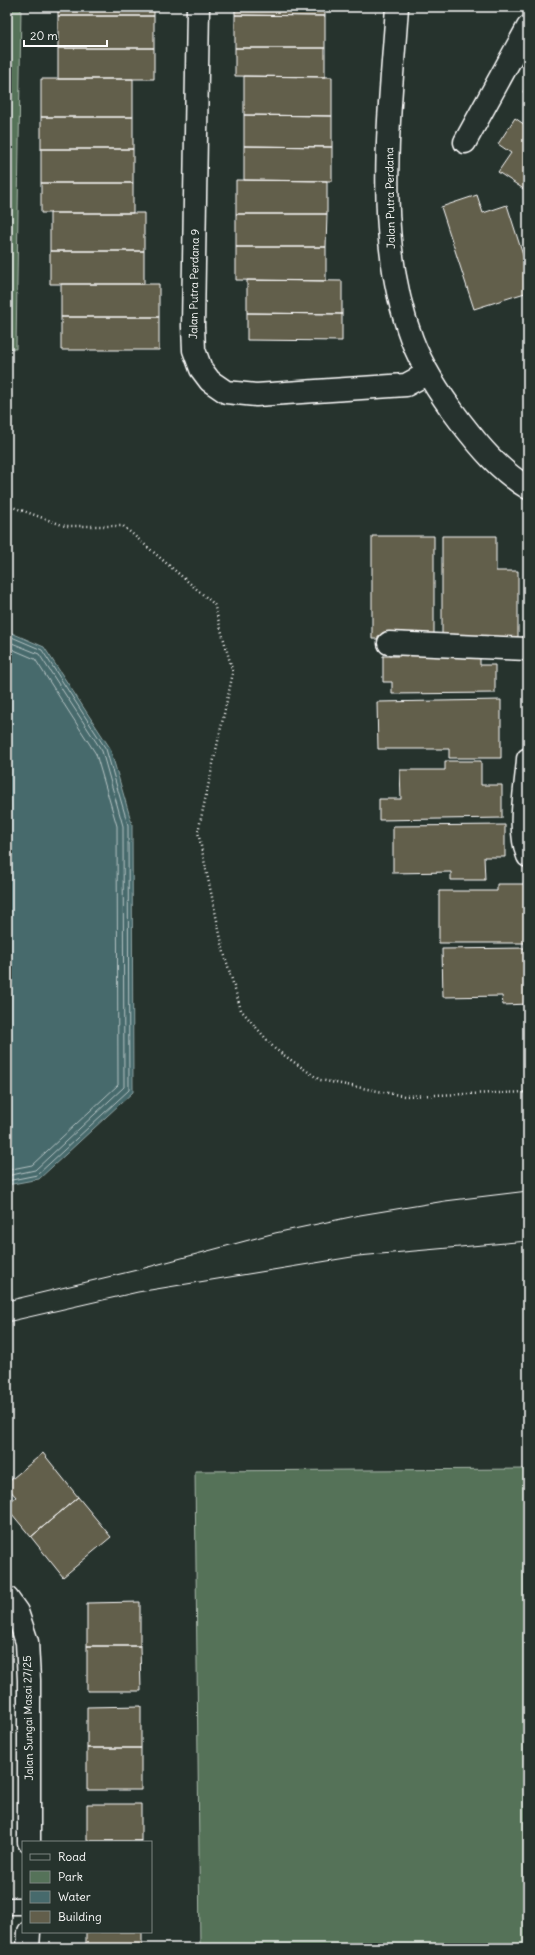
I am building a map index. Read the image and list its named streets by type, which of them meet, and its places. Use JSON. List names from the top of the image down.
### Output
{
  "streets": {
    "street": ["Jalan Putra Perdana", "Jalan Putra Perdana 9", "Jalan Sungai Masai 27/25"]
  },
  "crossings": [
    ["Jalan Putra Perdana", "Jalan Putra Perdana 9"]
  ],
  "legend": [
    "Road",
    "Park",
    "Water",
    "Building"
  ],
  "scale_bar": "20 m"
}
